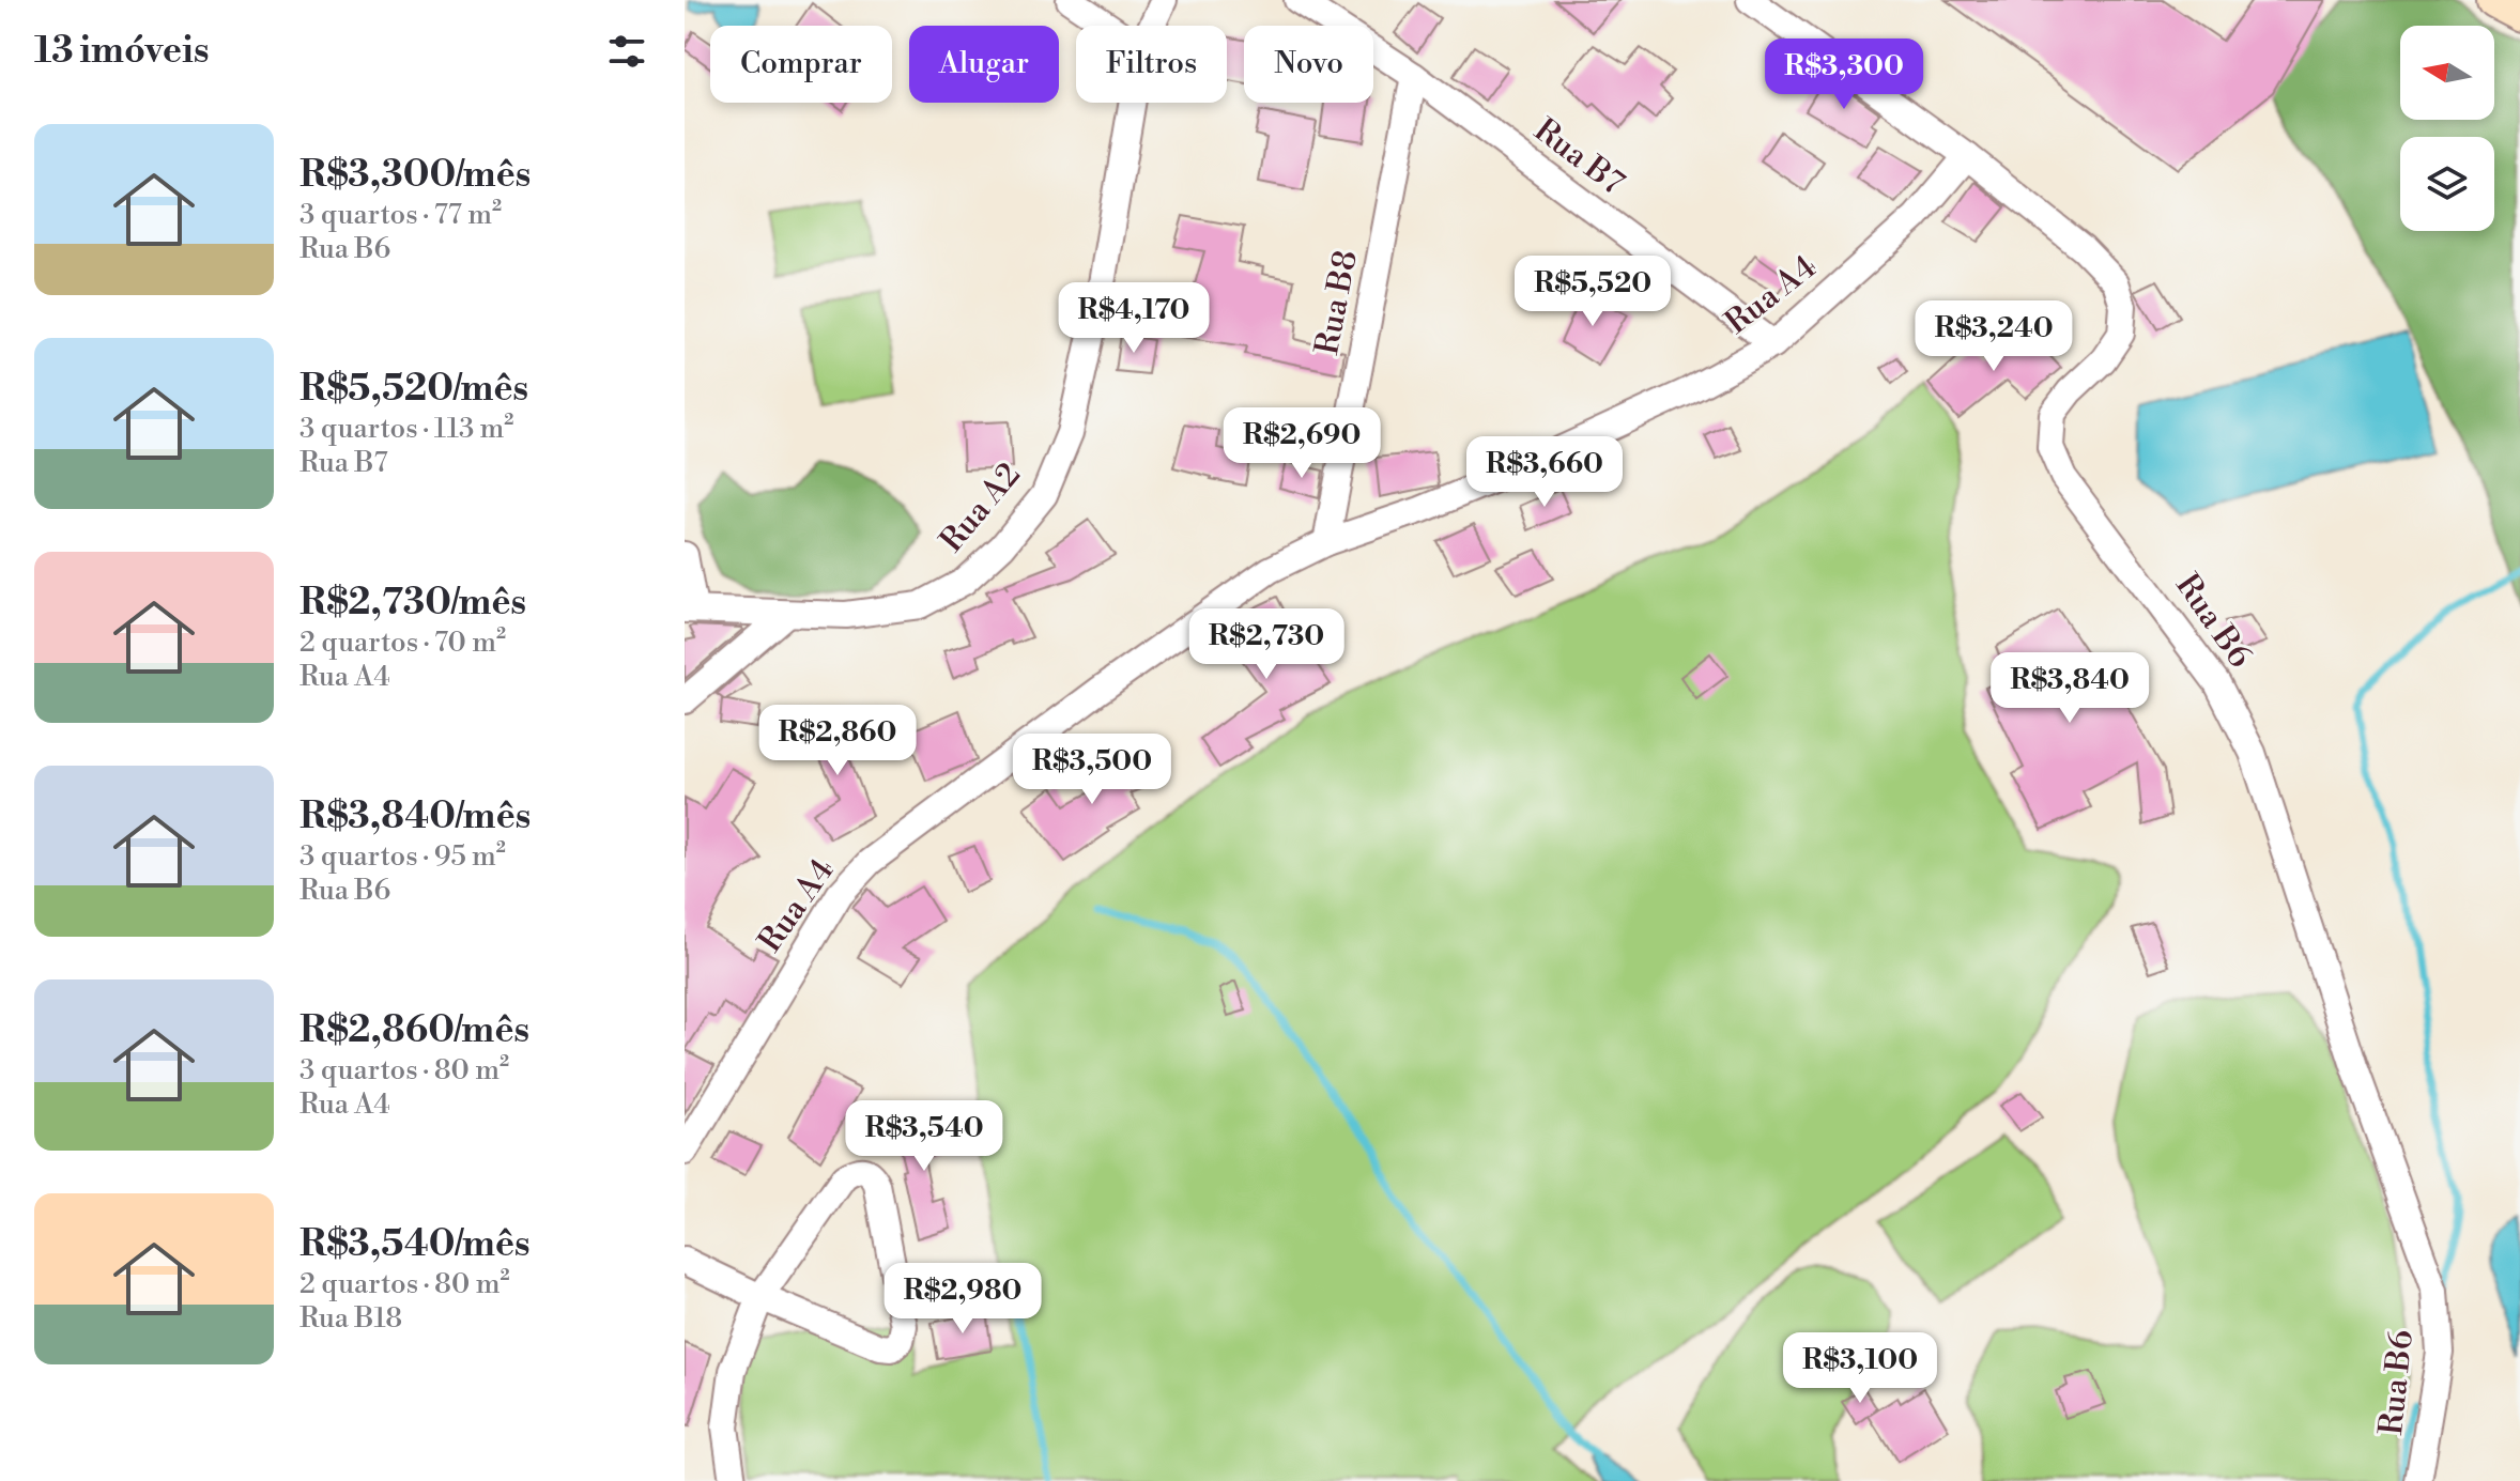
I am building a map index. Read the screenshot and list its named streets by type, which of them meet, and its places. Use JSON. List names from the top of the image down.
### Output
{
  "streets": {
    "street": [
      "Rua B7",
      "Rua A4",
      "Rua B8",
      "Rua A2",
      "Rua B6"
    ]
  },
  "crossings": [
    ["Rua B7", "Rua A4"],
    ["Rua B7", "Rua B8"],
    ["Rua A4", "Rua B8"],
    ["Rua A4", "Rua B6"]
  ],
  "north": "left",
  "page": {
    "heading": "13 imóveis",
    "chip": [
      "Comprar",
      "Alugar",
      "Filtros",
      "Novo"
    ],
    "price": [
      "R$3,300",
      "R$5,520",
      "R$4,170",
      "R$3,240",
      "R$2,690",
      "R$3,660",
      "R$2,730",
      "R$3,840",
      "R$2,860",
      "R$3,500",
      "R$3,540",
      "R$2,980",
      "R$3,100"
    ],
    "list": [
      {
        "name": "R$3,300/mês",
        "note": "3 quartos · 77 m² · Rua B6"
      },
      {
        "name": "R$5,520/mês",
        "note": "3 quartos · 113 m² · Rua B7"
      },
      {
        "name": "R$2,730/mês",
        "note": "2 quartos · 70 m² · Rua A4"
      },
      {
        "name": "R$3,840/mês",
        "note": "3 quartos · 95 m² · Rua B6"
      },
      {
        "name": "R$2,860/mês",
        "note": "3 quartos · 80 m² · Rua A4"
      },
      {
        "name": "R$3,540/mês",
        "note": "2 quartos · 80 m² · Rua B18"
      }
    ]
  }
}
